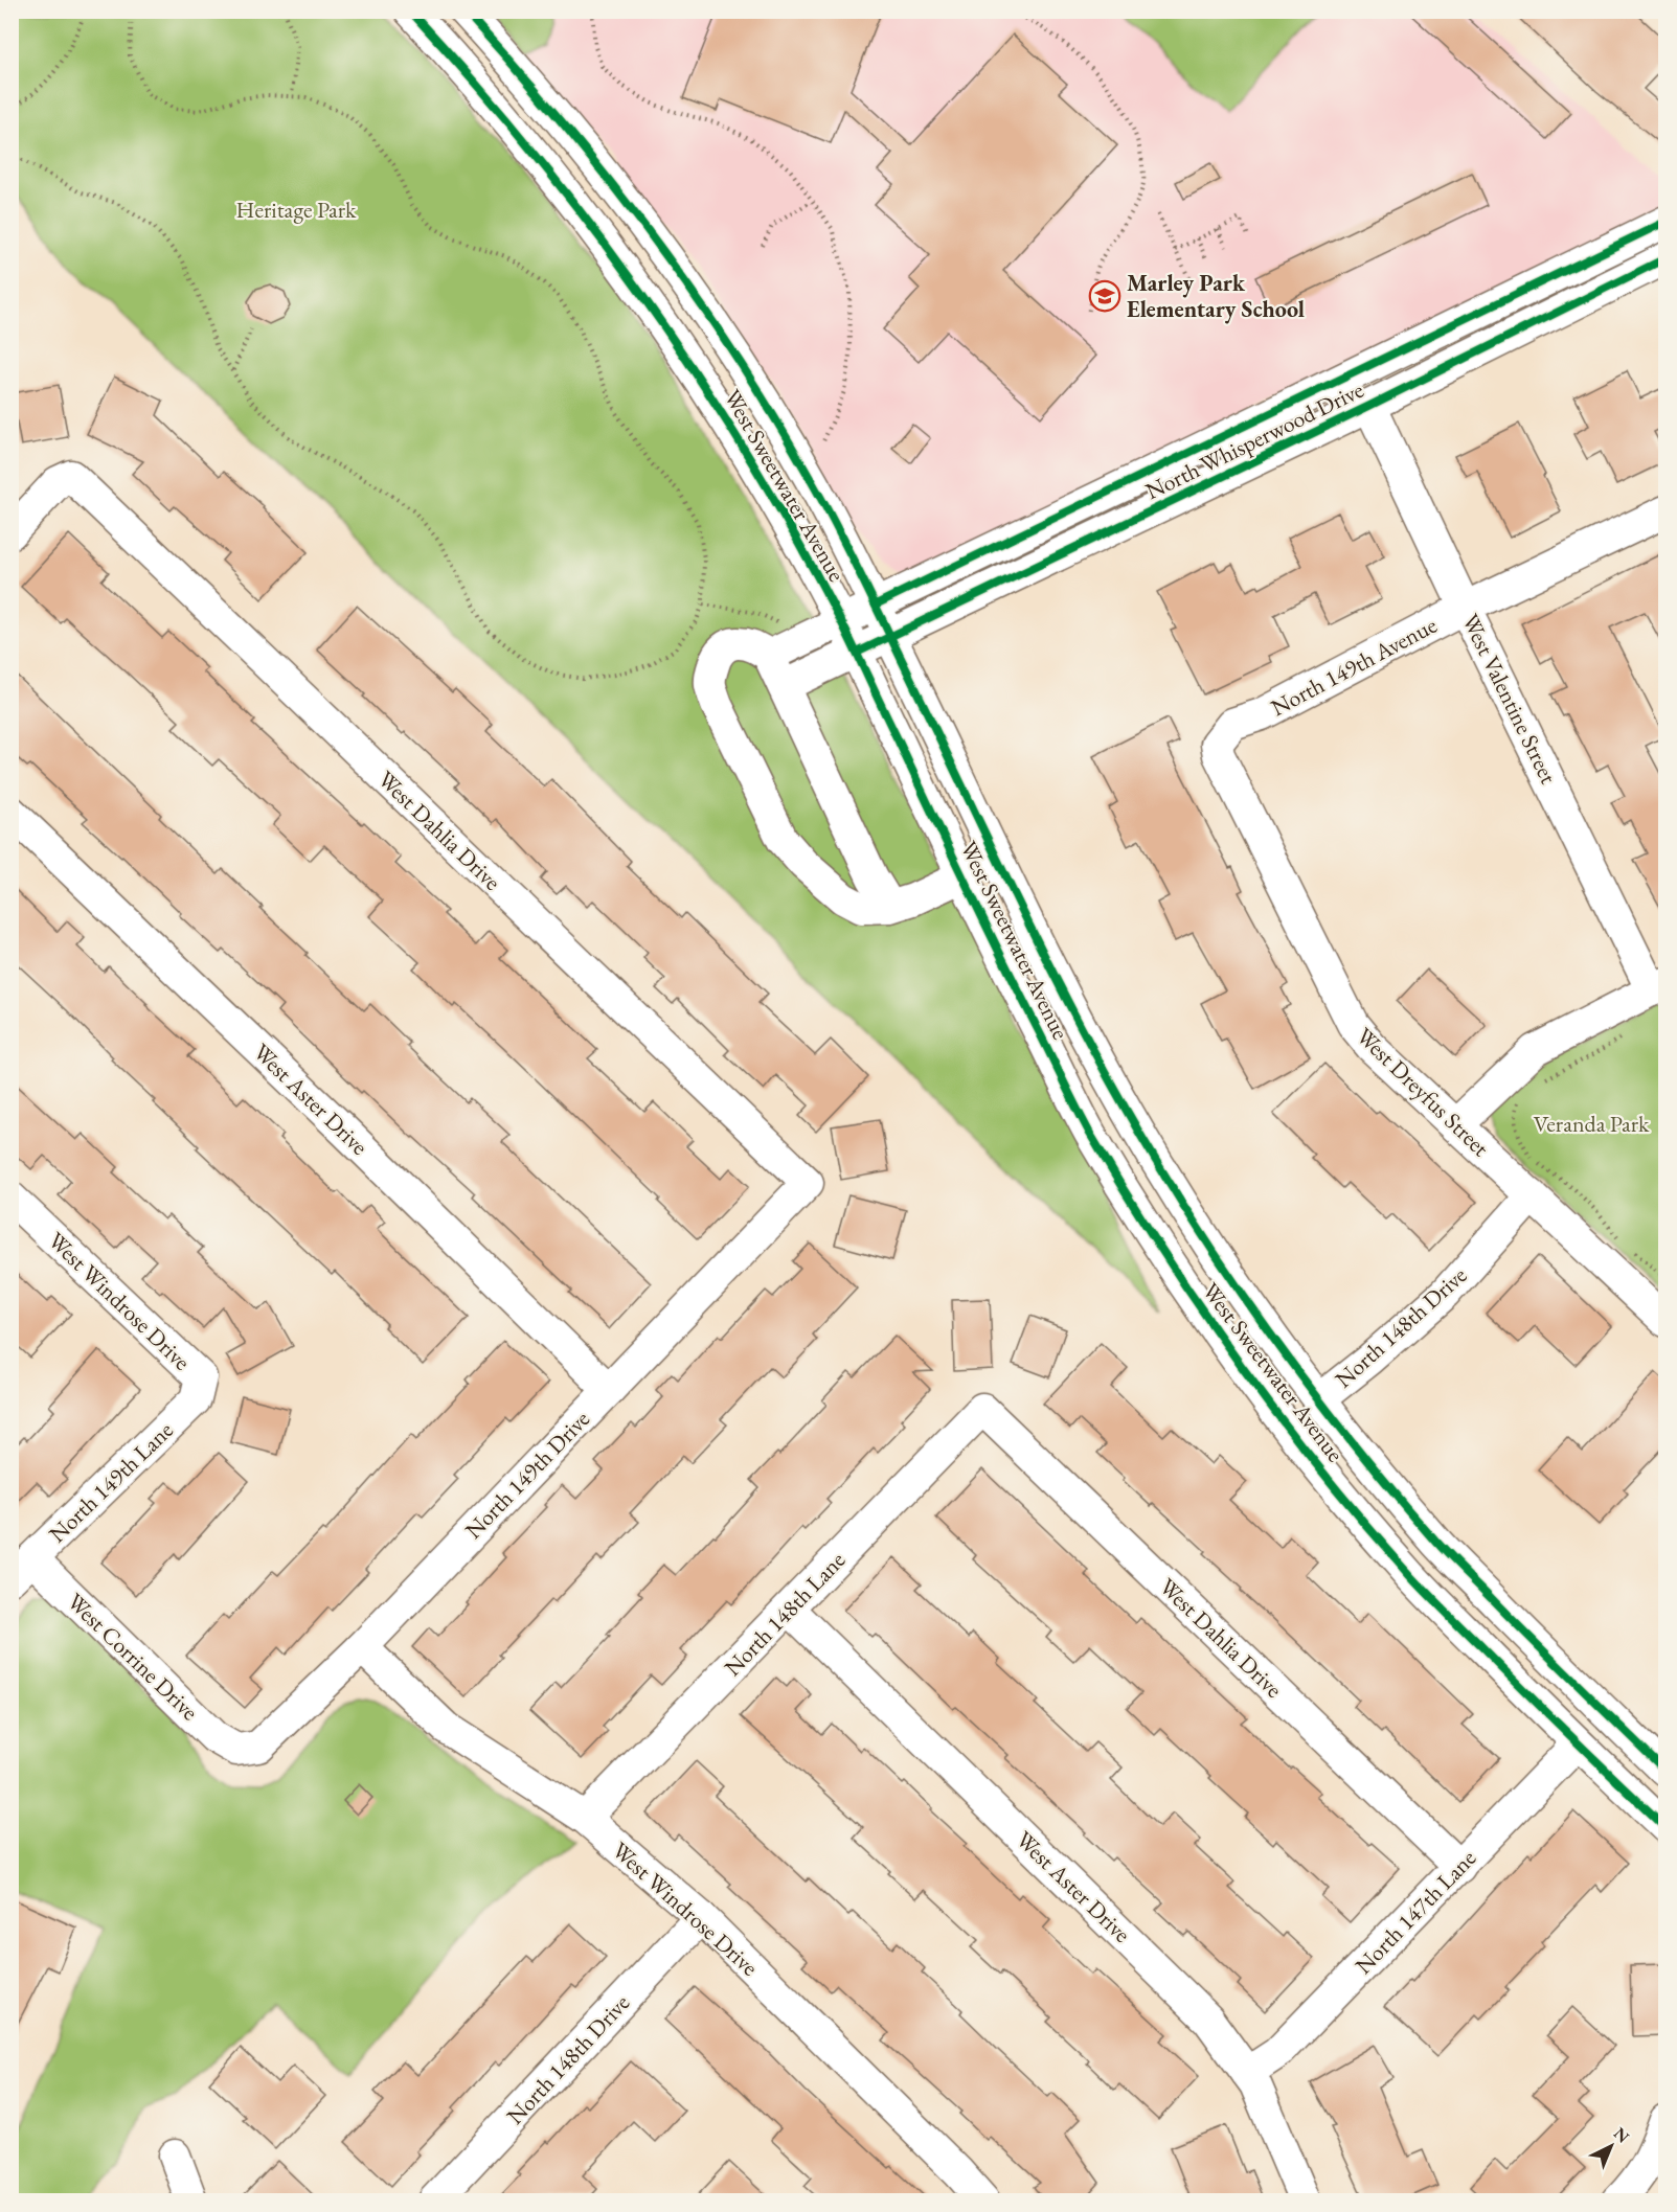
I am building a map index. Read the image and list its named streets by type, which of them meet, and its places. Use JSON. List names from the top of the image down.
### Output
{
  "streets": {
    "street": [
      "North Whisperwood Drive",
      "West Sweetwater Avenue",
      "North 149th Avenue",
      "West Valentine Street",
      "West Dahlia Drive",
      "West Dreyfus Street",
      "West Aster Drive",
      "West Windrose Drive",
      "North 148th Drive",
      "North 149th Drive",
      "North 149th Lane",
      "North 148th Lane",
      "West Corrine Drive",
      "North 147th Lane"
    ]
  },
  "crossings": [
    ["North Whisperwood Drive", "West Sweetwater Avenue"],
    ["North Whisperwood Drive", "West Valentine Street"],
    ["West Sweetwater Avenue", "North 148th Drive"],
    ["West Sweetwater Avenue", "North 147th Lane"],
    ["North 149th Avenue", "West Valentine Street"],
    ["North 149th Avenue", "West Dreyfus Street"],
    ["West Dahlia Drive", "North 149th Drive"],
    ["West Dahlia Drive", "North 148th Lane"],
    ["West Dahlia Drive", "North 147th Lane"],
    ["West Dreyfus Street", "North 148th Drive"],
    ["West Aster Drive", "North 149th Drive"],
    ["West Aster Drive", "North 148th Lane"],
    ["West Aster Drive", "North 147th Lane"],
    ["West Windrose Drive", "North 148th Drive"],
    ["West Windrose Drive", "North 149th Drive"],
    ["West Windrose Drive", "North 149th Lane"],
    ["West Windrose Drive", "North 148th Lane"],
    ["North 149th Drive", "West Corrine Drive"],
    ["North 149th Lane", "West Corrine Drive"]
  ],
  "parks": ["Heritage Park", "Veranda Park"],
  "places": {
    "school or university": ["Marley Park Elementary School"]
  },
  "north": "top right"
}
